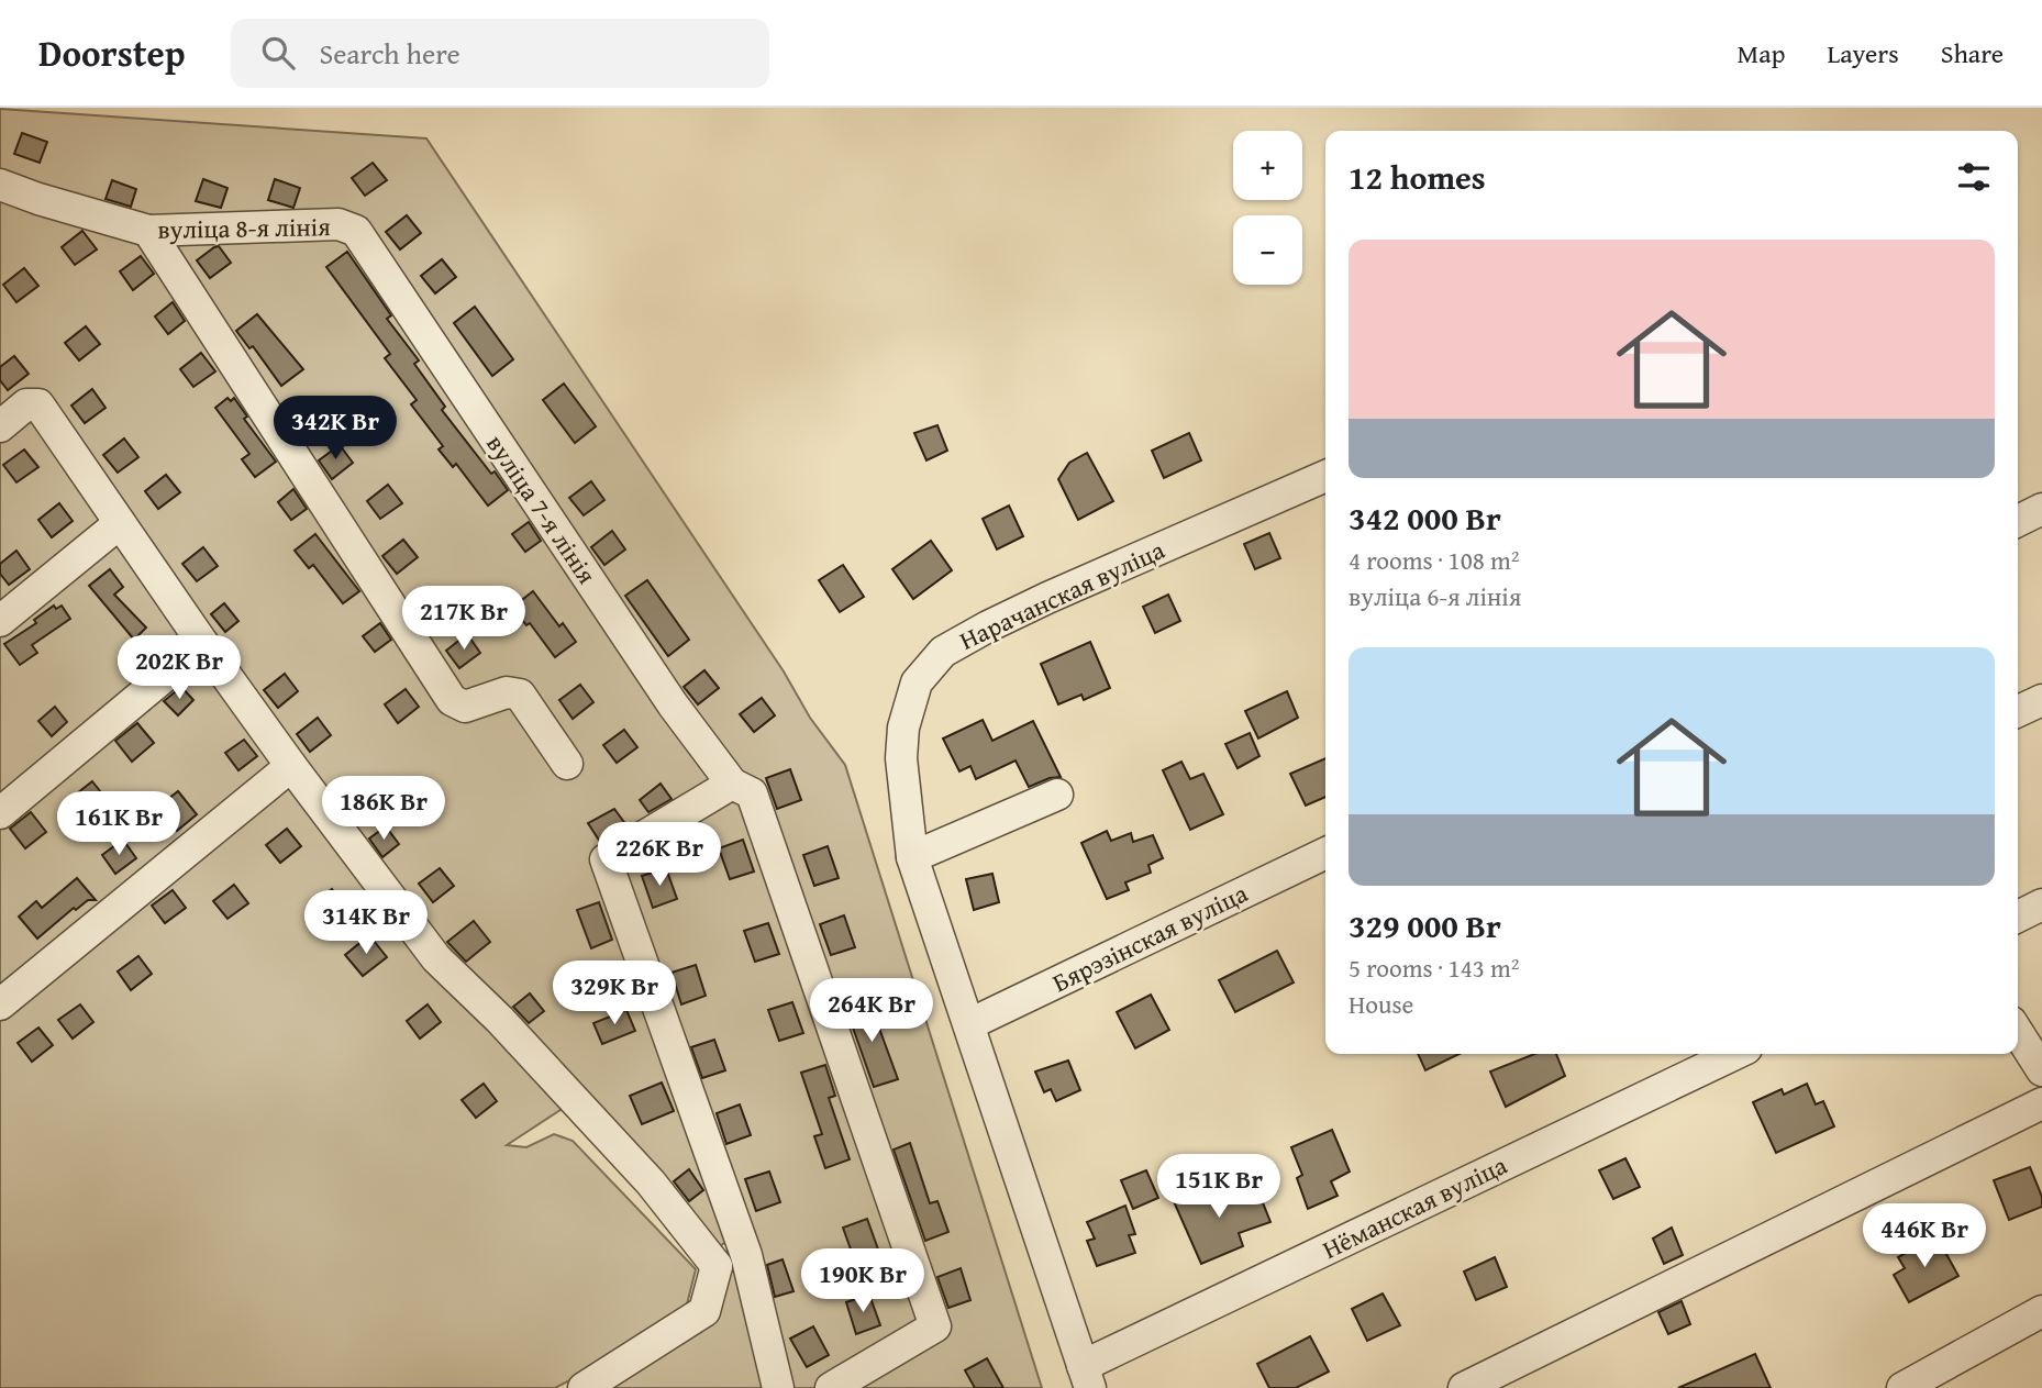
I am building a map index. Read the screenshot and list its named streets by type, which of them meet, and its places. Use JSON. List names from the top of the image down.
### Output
{
  "streets": {
    "street": [
      "вуліца 8-я лінія",
      "вуліца 7-я лінія",
      "Нарачанская вуліца",
      "Бярэзінская вуліца",
      "Нёманская вуліца"
    ]
  },
  "crossings": [
    ["вуліца 8-я лінія", "вуліца 7-я лінія"],
    ["Нарачанская вуліца", "Бярэзінская вуліца"],
    ["Нарачанская вуліца", "Нёманская вуліца"]
  ],
  "page": {
    "header": "Doorstep",
    "search": "Search here",
    "nav": ["Map", "Layers", "Share"],
    "map_buttons": ["+", "−"],
    "heading": "12 homes",
    "list": [
      {
        "name": "342 000 Br",
        "note": "4 rooms · 108 m² · вуліца 6-я лінія"
      },
      {
        "name": "329 000 Br",
        "note": "5 rooms · 143 m² · House"
      }
    ],
    "price": [
      "342K Br",
      "217K Br",
      "202K Br",
      "186K Br",
      "161K Br",
      "226K Br",
      "314K Br",
      "329K Br",
      "264K Br",
      "151K Br",
      "446K Br",
      "190K Br"
    ]
  }
}
